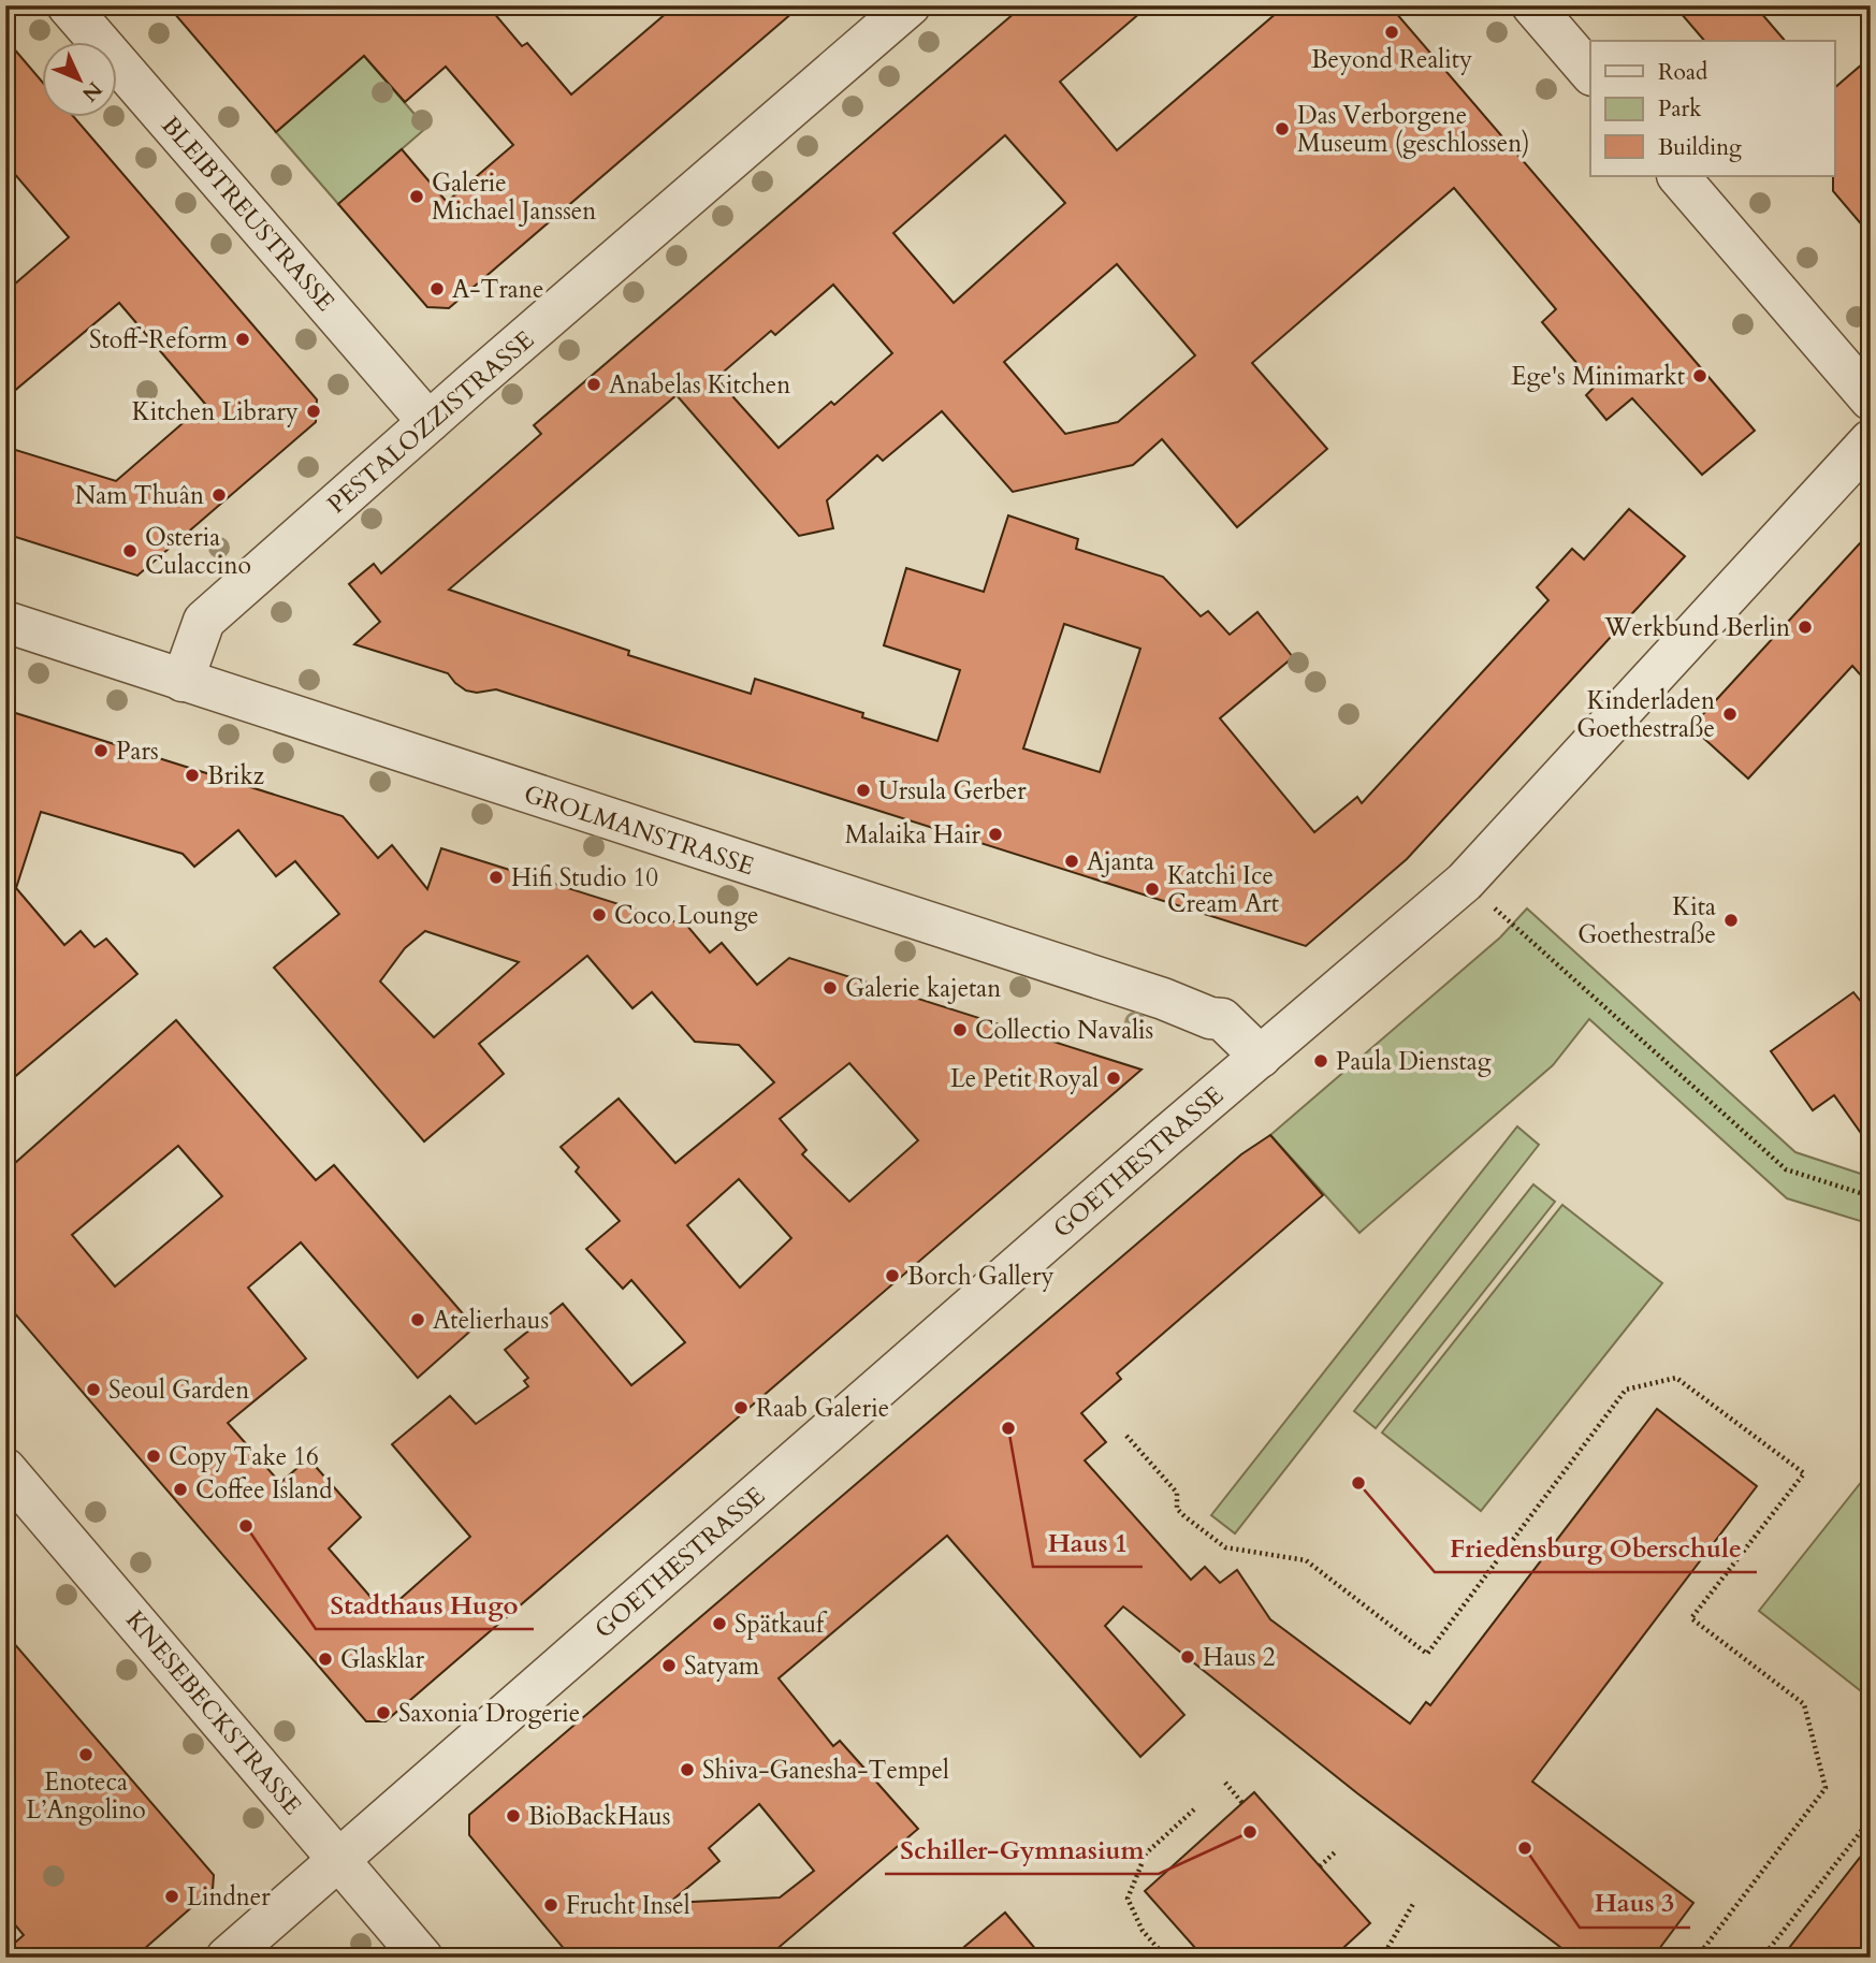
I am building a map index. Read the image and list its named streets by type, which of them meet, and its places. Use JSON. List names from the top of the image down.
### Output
{
  "streets": {
    "street": [
      "BLEIBTREUSTRASSE",
      "PESTALOZZISTRASSE",
      "GROLMANSTRASSE",
      "GOETHESTRASSE",
      "KNESEBECKSTRASSE"
    ]
  },
  "crossings": [
    ["BLEIBTREUSTRASSE", "PESTALOZZISTRASSE"],
    ["PESTALOZZISTRASSE", "GROLMANSTRASSE"],
    ["GROLMANSTRASSE", "GOETHESTRASSE"],
    ["GOETHESTRASSE", "KNESEBECKSTRASSE"]
  ],
  "places": [
    "Beyond Reality",
    "Das Verborgene Museum (geschlossen)",
    "Galerie Michael Janssen",
    "A-Trane",
    "Stoff-Reform",
    "Ege's Minimarkt",
    "Anabelas Kitchen",
    "Kitchen Library",
    "Nam Thuân",
    "Osteria Culaccino",
    "Werkbund Berlin",
    "Kinderladen Goethestraße",
    "Pars",
    "Brikz",
    "Ursula Gerber",
    "Malaika Hair",
    "Ajanta",
    "Hifi Studio 10",
    "Katchi Ice Cream Art",
    "Coco Lounge",
    "Kita Goethestraße",
    "Galerie kajetan",
    "Collectio Navalis",
    "Paula Dienstag",
    "Le Petit Royal",
    "Borch Gallery",
    "Atelierhaus",
    "Seoul Garden",
    "Raab Galerie",
    "Haus 1",
    "Copy Take 16",
    "Friedensburg Oberschule",
    "Coffee Island",
    "Stadthaus Hugo",
    "Spätkauf",
    "Haus 2",
    "Glasklar",
    "Satyam",
    "Saxonia Drogerie",
    "Enoteca L’Angolino",
    "Shiva-Ganesha-Tempel",
    "BioBackHaus",
    "Schiller-Gymnasium",
    "Haus 3",
    "Lindner",
    "Frucht Insel"
  ],
  "legend": ["Road", "Park", "Building"],
  "north": "bottom right"
}
